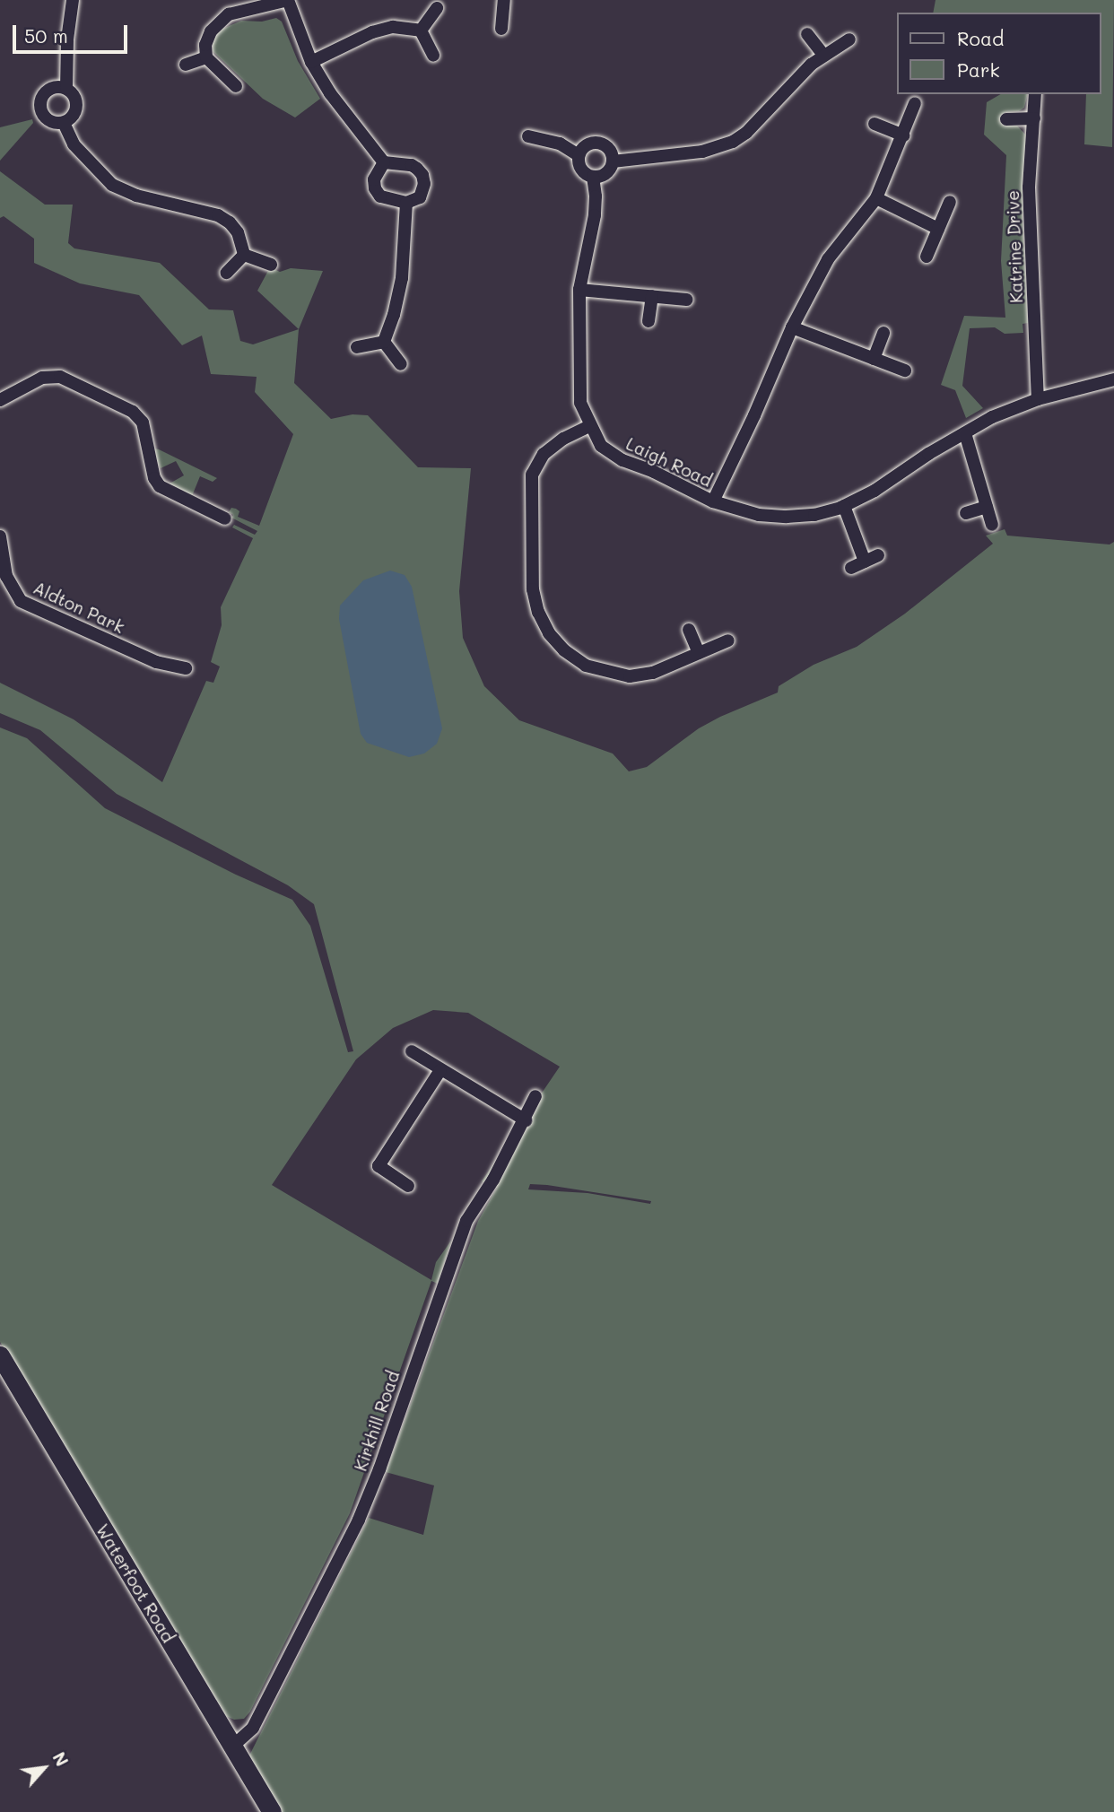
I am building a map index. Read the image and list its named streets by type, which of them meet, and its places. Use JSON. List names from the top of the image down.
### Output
{
  "streets": {
    "street": [
      "Katrine Drive",
      "Laigh Road",
      "Aldton Park",
      "Kirkhill Road",
      "Waterfoot Road"
    ]
  },
  "crossings": [
    ["Katrine Drive", "Laigh Road"],
    ["Kirkhill Road", "Waterfoot Road"]
  ],
  "legend": ["Road", "Park"],
  "scale_bar": "50 m",
  "north": "top right"
}
